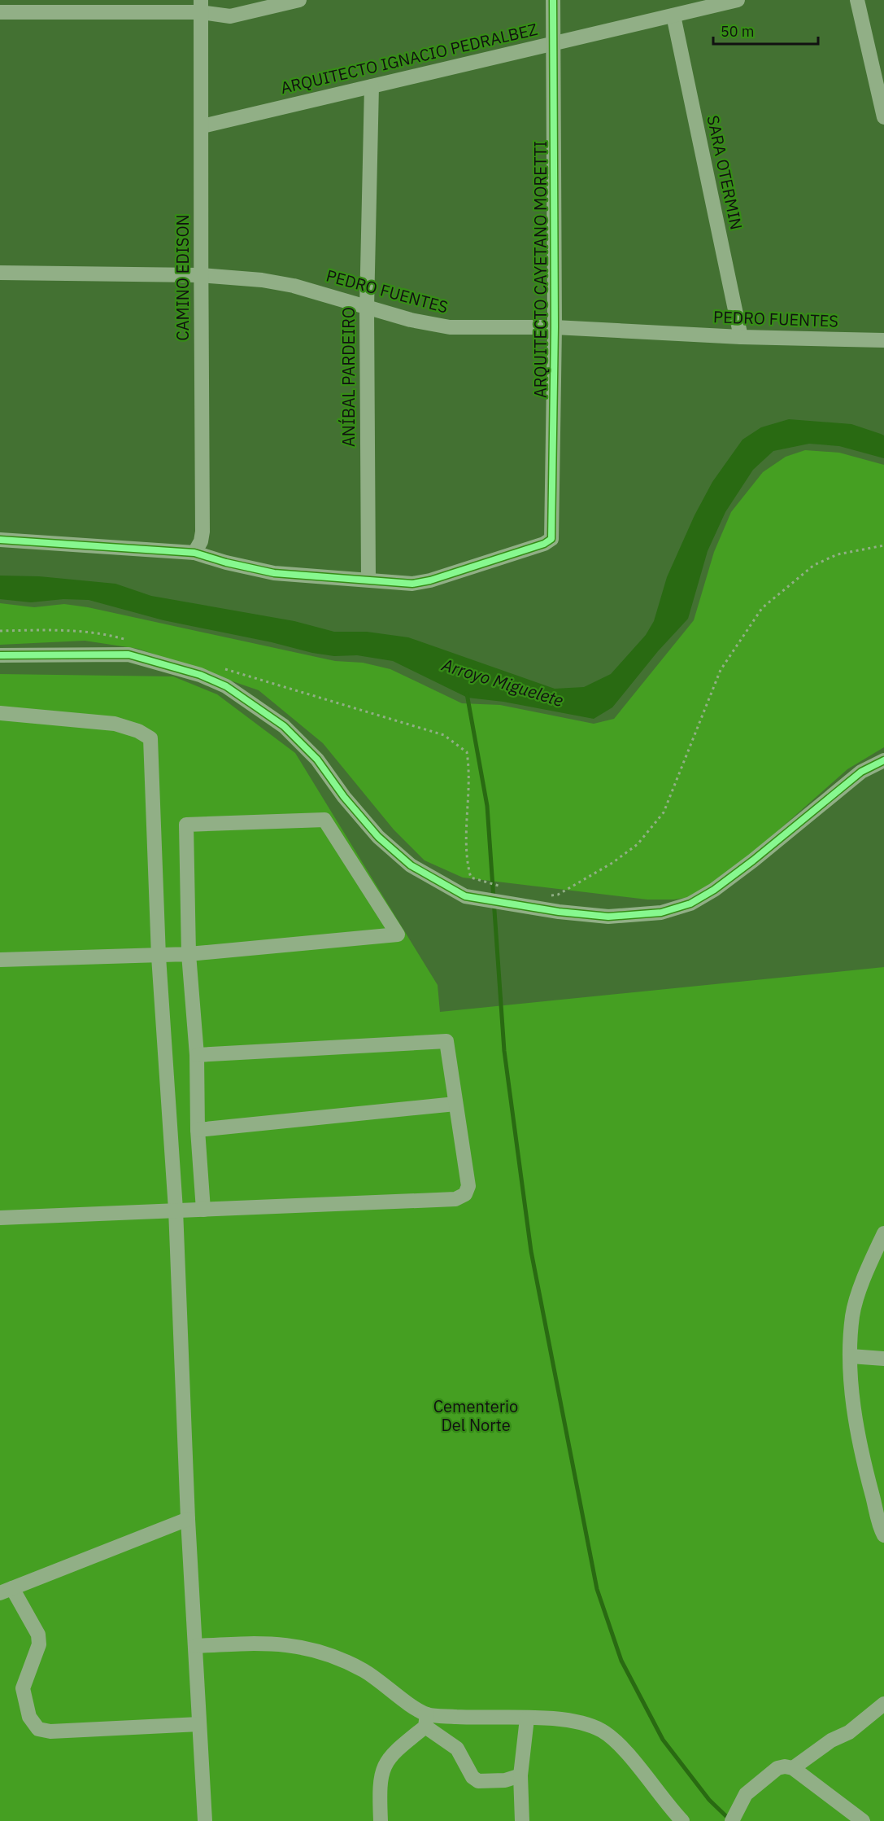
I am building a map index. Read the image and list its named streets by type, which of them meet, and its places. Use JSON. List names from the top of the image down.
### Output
{
  "streets": {
    "street": [
      "ARQUITECTO IGNACIO PEDRALBEZ",
      "SARA OTERMIN",
      "ARQUITECTO CAYETANO MORETTI",
      "CAMINO EDISON",
      "PEDRO FUENTES",
      "ANÍBAL PARDEIRO"
    ]
  },
  "crossings": [
    ["ARQUITECTO IGNACIO PEDRALBEZ", "SARA OTERMIN"],
    ["ARQUITECTO IGNACIO PEDRALBEZ", "ARQUITECTO CAYETANO MORETTI"],
    ["ARQUITECTO IGNACIO PEDRALBEZ", "CAMINO EDISON"],
    ["ARQUITECTO IGNACIO PEDRALBEZ", "ANÍBAL PARDEIRO"],
    ["SARA OTERMIN", "PEDRO FUENTES"],
    ["ARQUITECTO CAYETANO MORETTI", "PEDRO FUENTES"],
    ["ARQUITECTO CAYETANO MORETTI", "ANÍBAL PARDEIRO"],
    ["CAMINO EDISON", "PEDRO FUENTES"],
    ["PEDRO FUENTES", "ANÍBAL PARDEIRO"]
  ],
  "water": ["Arroyo Miguelete"],
  "parks": ["Cementerio Del Norte"],
  "scale_bar": "50 m"
}
